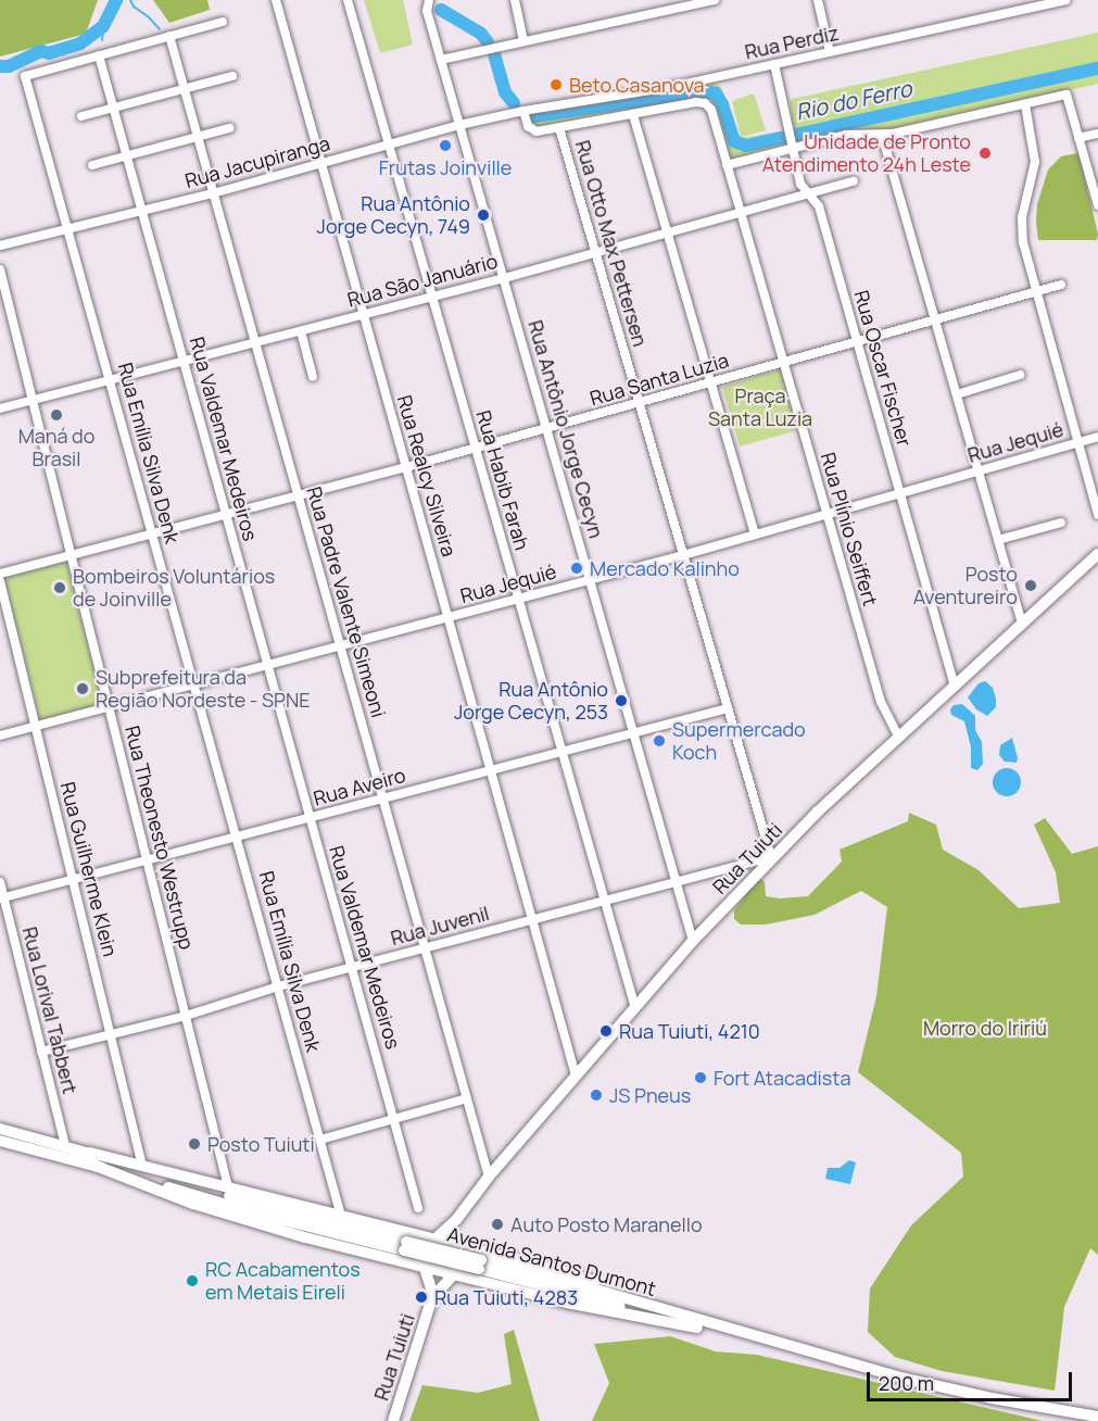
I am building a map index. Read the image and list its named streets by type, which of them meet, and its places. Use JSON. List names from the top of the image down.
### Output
{
  "streets": {
    "main road": ["Rua Tuiuti", "Avenida Santos Dumont"],
    "street": [
      "Rua Perdiz",
      "Rua Jacupiranga",
      "Rua Otto Max Pettersen",
      "Rua São Januário",
      "Rua Oscar Fischer",
      "Rua Santa Luzia",
      "Rua Antônio Jorge Cecyn",
      "Rua Valdemar Medeiros",
      "Rua Jequié",
      "Rua Emília Silva Denk",
      "Rua Realcy Silveira",
      "Rua Habib Farah",
      "Rua Plínio Seiffert",
      "Rua Padre Valente Simeoni",
      "Rua Aveiro",
      "Rua Theonesto Westrupp",
      "Rua Guilherme Klein",
      "Rua Juvenil",
      "Rua Lorival Tabbert"
    ]
  },
  "crossings": [
    ["Rua Perdiz", "Rua Jacupiranga"],
    ["Rua Perdiz", "Rua Oscar Fischer"],
    ["Rua Jacupiranga", "Rua Antônio Jorge Cecyn"],
    ["Rua Jacupiranga", "Rua Valdemar Medeiros"],
    ["Rua Jacupiranga", "Rua Emília Silva Denk"],
    ["Rua Jacupiranga", "Rua Realcy Silveira"],
    ["Rua Jacupiranga", "Rua Habib Farah"],
    ["Rua Jacupiranga", "Rua Padre Valente Simeoni"],
    ["Rua Otto Max Pettersen", "Rua São Januário"],
    ["Rua Otto Max Pettersen", "Rua Santa Luzia"],
    ["Rua Otto Max Pettersen", "Rua Jequié"],
    ["Rua Otto Max Pettersen", "Rua Aveiro"],
    ["Rua Otto Max Pettersen", "Rua Tuiuti"],
    ["Rua Otto Max Pettersen", "Rua Juvenil"],
    ["Rua São Januário", "Rua Oscar Fischer"],
    ["Rua São Januário", "Rua Antônio Jorge Cecyn"],
    ["Rua São Januário", "Rua Valdemar Medeiros"],
    ["Rua São Januário", "Rua Emília Silva Denk"],
    ["Rua São Januário", "Rua Realcy Silveira"],
    ["Rua São Januário", "Rua Habib Farah"],
    ["Rua São Januário", "Rua Plínio Seiffert"],
    ["Rua São Januário", "Rua Padre Valente Simeoni"],
    ["Rua São Januário", "Rua Theonesto Westrupp"],
    ["Rua Oscar Fischer", "Rua Santa Luzia"],
    ["Rua Oscar Fischer", "Rua Jequié"],
    ["Rua Oscar Fischer", "Rua Tuiuti"],
    ["Rua Santa Luzia", "Rua Antônio Jorge Cecyn"],
    ["Rua Santa Luzia", "Rua Valdemar Medeiros"],
    ["Rua Santa Luzia", "Rua Emília Silva Denk"],
    ["Rua Santa Luzia", "Rua Realcy Silveira"],
    ["Rua Santa Luzia", "Rua Habib Farah"],
    ["Rua Santa Luzia", "Rua Plínio Seiffert"],
    ["Rua Santa Luzia", "Rua Padre Valente Simeoni"],
    ["Rua Santa Luzia", "Rua Theonesto Westrupp"],
    ["Rua Antônio Jorge Cecyn", "Rua Jequié"],
    ["Rua Antônio Jorge Cecyn", "Rua Aveiro"],
    ["Rua Antônio Jorge Cecyn", "Rua Tuiuti"],
    ["Rua Antônio Jorge Cecyn", "Rua Juvenil"],
    ["Rua Valdemar Medeiros", "Rua Jequié"],
    ["Rua Valdemar Medeiros", "Rua Emília Silva Denk"],
    ["Rua Valdemar Medeiros", "Rua Aveiro"],
    ["Rua Valdemar Medeiros", "Rua Juvenil"],
    ["Rua Jequié", "Rua Emília Silva Denk"],
    ["Rua Jequié", "Rua Realcy Silveira"],
    ["Rua Jequié", "Rua Habib Farah"],
    ["Rua Jequié", "Rua Plínio Seiffert"],
    ["Rua Jequié", "Rua Padre Valente Simeoni"],
    ["Rua Jequié", "Rua Theonesto Westrupp"],
    ["Rua Jequié", "Rua Guilherme Klein"],
    ["Rua Emília Silva Denk", "Rua Aveiro"],
    ["Rua Emília Silva Denk", "Rua Juvenil"],
    ["Rua Realcy Silveira", "Rua Aveiro"],
    ["Rua Realcy Silveira", "Rua Tuiuti"],
    ["Rua Realcy Silveira", "Rua Juvenil"],
    ["Rua Habib Farah", "Rua Aveiro"],
    ["Rua Habib Farah", "Rua Tuiuti"],
    ["Rua Habib Farah", "Rua Juvenil"],
    ["Rua Plínio Seiffert", "Rua Tuiuti"],
    ["Rua Padre Valente Simeoni", "Rua Aveiro"],
    ["Rua Padre Valente Simeoni", "Rua Tuiuti"],
    ["Rua Padre Valente Simeoni", "Rua Juvenil"],
    ["Rua Aveiro", "Rua Theonesto Westrupp"],
    ["Rua Aveiro", "Rua Guilherme Klein"],
    ["Rua Aveiro", "Rua Lorival Tabbert"],
    ["Rua Theonesto Westrupp", "Rua Juvenil"],
    ["Rua Tuiuti", "Rua Juvenil"],
    ["Rua Guilherme Klein", "Rua Juvenil"],
    ["Rua Juvenil", "Rua Lorival Tabbert"],
    ["Rua Lorival Tabbert", "Avenida Santos Dumont"]
  ],
  "water": ["Rio do Ferro"],
  "parks": ["Praça Santa Luzia", "Morro do Iririú"],
  "places": [
    "Beto Casanova",
    "Frutas Joinville",
    "Unidade de Pronto Atendimento 24h Leste",
    "Rua Antônio Jorge Cecyn, 749",
    "Maná do Brasil",
    "Mercado Kalinho",
    "Posto Aventureiro",
    "Bombeiros Voluntários de Joinville",
    "Subprefeitura da Região Nordeste - SPNE",
    "Rua Antônio Jorge Cecyn, 253",
    "Supermercado Koch",
    "Rua Tuiuti, 4210",
    "Fort Atacadista",
    "JS Pneus",
    "Posto Tuiuti",
    "Auto Posto Maranello",
    "RC Acabamentos em Metais Eireli",
    "Rua Tuiuti, 4283"
  ],
  "scale_bar": "200 m"
}
